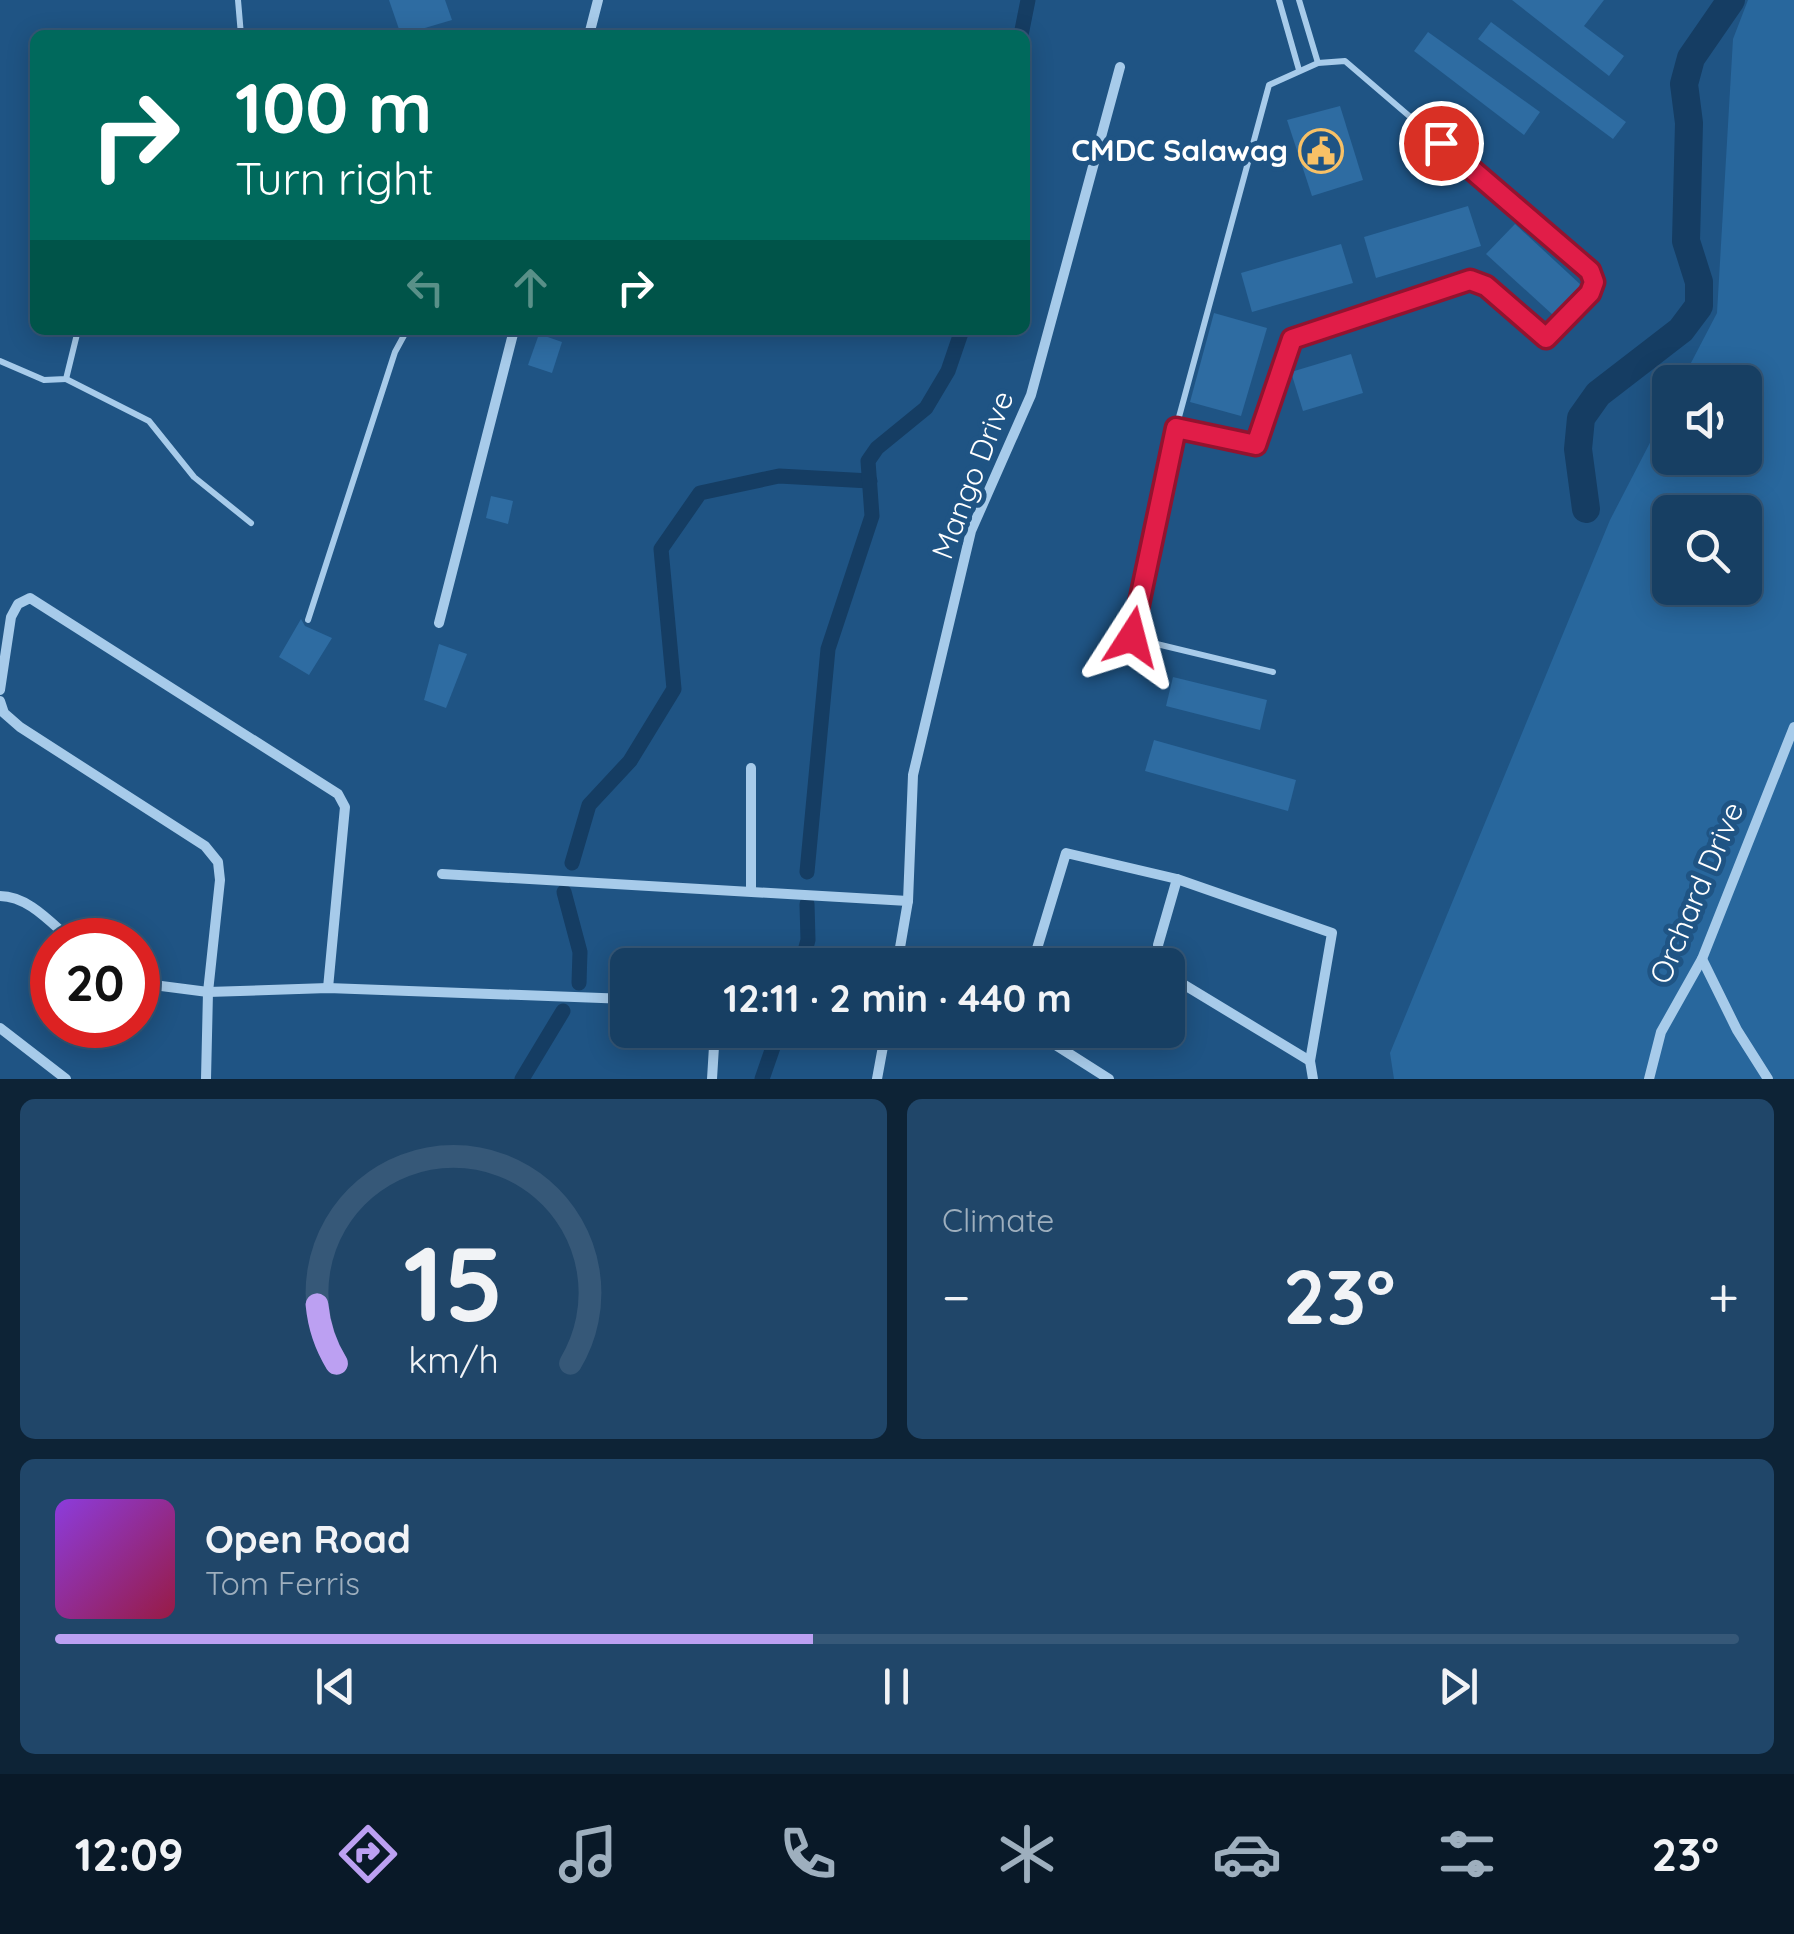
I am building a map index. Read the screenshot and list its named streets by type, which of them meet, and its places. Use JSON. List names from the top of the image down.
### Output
{
  "streets": {
    "street": ["Mango Drive", "Orchard Drive"]
  },
  "places": {
    "public building": ["CMDC Salawag"]
  },
  "page": {
    "turn": ["100 m", "Turn right"],
    "limit": "20",
    "trip": "12:11 · 2 min · 440 m",
    "tile": "Climate",
    "heat": ["−", "23°", "+"],
    "song": ["Open Road", "Tom Ferris"],
    "tabs": ["12:09", "23°"],
    "gauge": ["15", "km/h"]
  }
}
